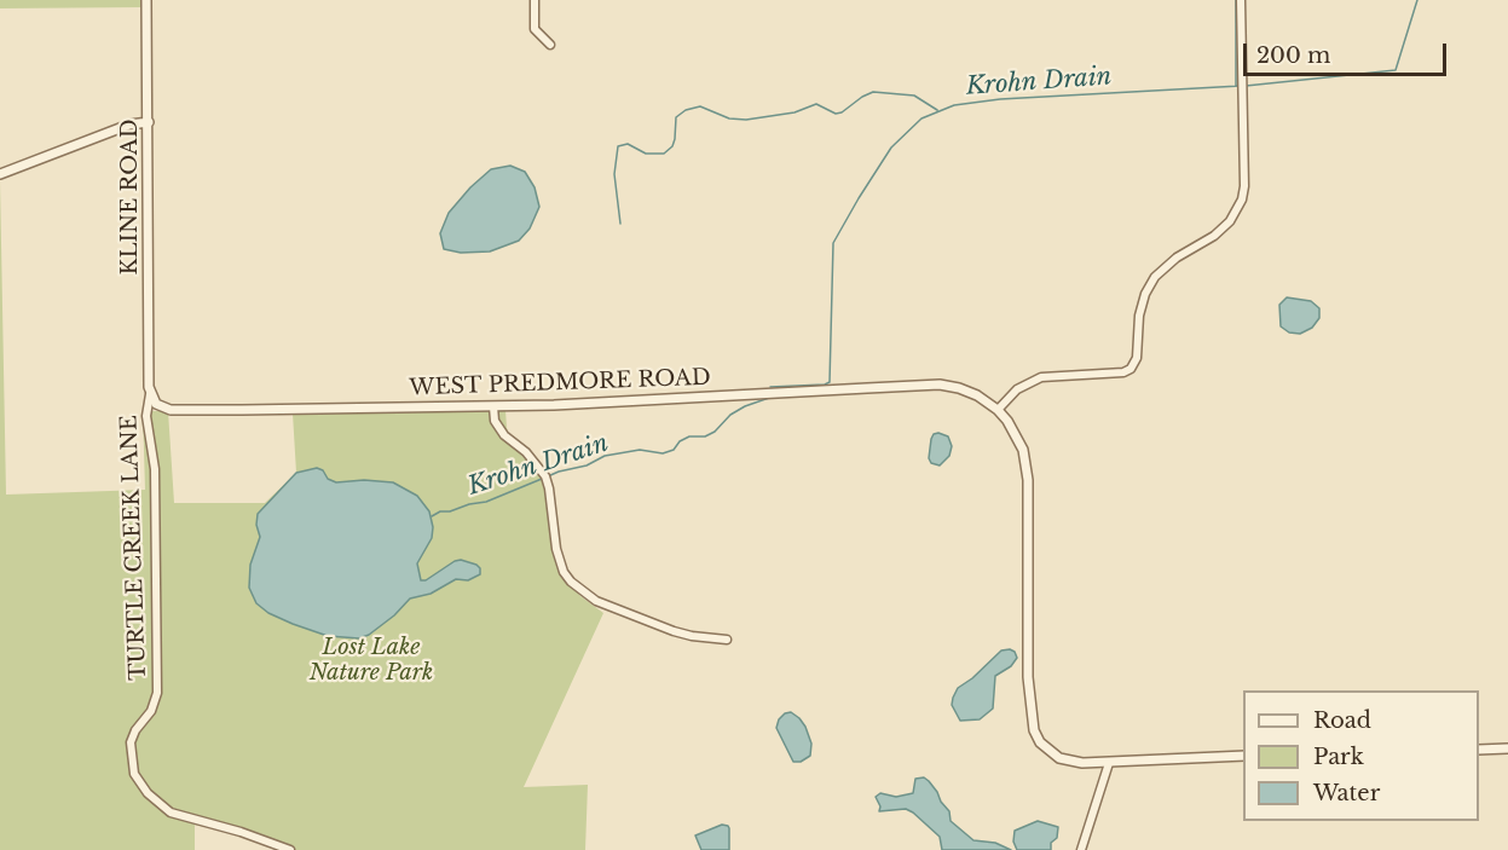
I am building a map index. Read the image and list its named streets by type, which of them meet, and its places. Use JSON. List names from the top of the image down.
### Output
{
  "streets": {
    "street": ["KLINE ROAD", "WEST PREDMORE ROAD", "TURTLE CREEK LANE"]
  },
  "crossings": [
    ["KLINE ROAD", "WEST PREDMORE ROAD"],
    ["KLINE ROAD", "TURTLE CREEK LANE"],
    ["WEST PREDMORE ROAD", "TURTLE CREEK LANE"]
  ],
  "water": ["Krohn Drain"],
  "parks": ["Lost Lake Nature Park"],
  "legend": ["Road", "Park", "Water"],
  "scale_bar": "200 m"
}
